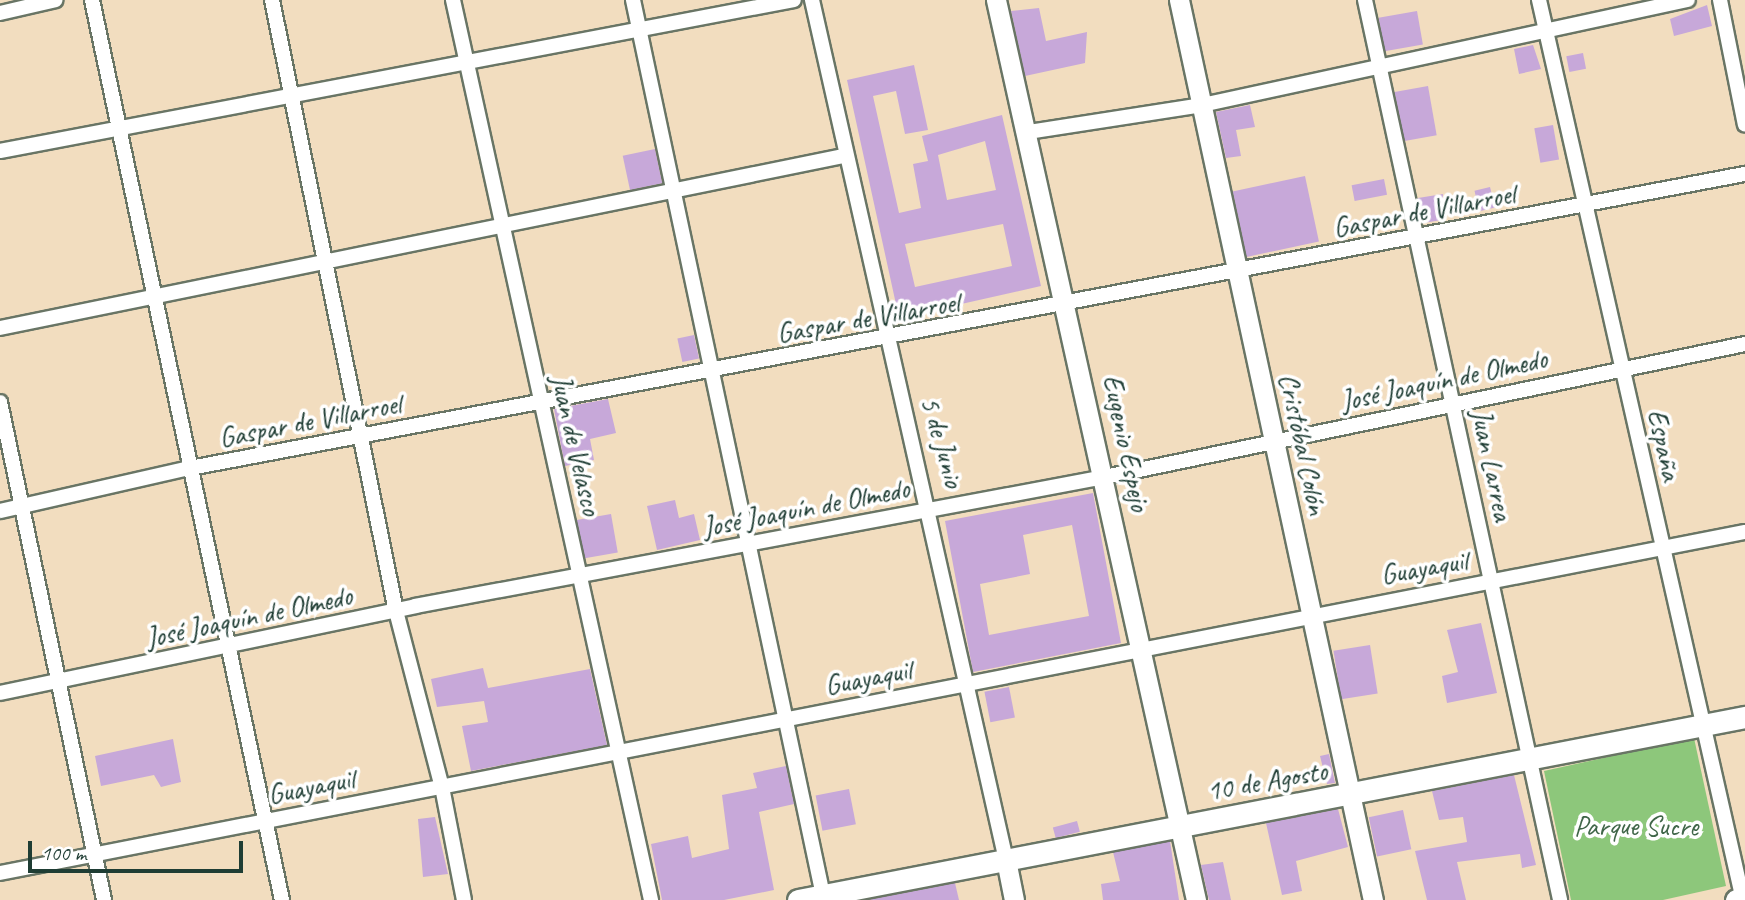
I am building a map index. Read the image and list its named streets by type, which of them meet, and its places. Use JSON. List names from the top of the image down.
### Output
{
  "streets": {
    "main road": ["10 de Agosto"],
    "street": [
      "Gaspar de Villarroel",
      "José Joaquín de Olmedo",
      "5 de Junio",
      "Eugenio Espejo",
      "Cristóbal Colón",
      "Juan de Velasco",
      "España",
      "Juan Larrea",
      "Guayaquil"
    ]
  },
  "crossings": [
    ["Gaspar de Villarroel", "5 de Junio"],
    ["Gaspar de Villarroel", "Eugenio Espejo"],
    ["Gaspar de Villarroel", "Cristóbal Colón"],
    ["Gaspar de Villarroel", "Juan de Velasco"],
    ["Gaspar de Villarroel", "España"],
    ["Gaspar de Villarroel", "Juan Larrea"],
    ["José Joaquín de Olmedo", "5 de Junio"],
    ["José Joaquín de Olmedo", "Eugenio Espejo"],
    ["José Joaquín de Olmedo", "Cristóbal Colón"],
    ["José Joaquín de Olmedo", "Juan de Velasco"],
    ["José Joaquín de Olmedo", "España"],
    ["José Joaquín de Olmedo", "Juan Larrea"],
    ["5 de Junio", "Guayaquil"],
    ["5 de Junio", "10 de Agosto"],
    ["Eugenio Espejo", "Guayaquil"],
    ["Eugenio Espejo", "10 de Agosto"],
    ["Cristóbal Colón", "Guayaquil"],
    ["Cristóbal Colón", "10 de Agosto"],
    ["Juan de Velasco", "Guayaquil"],
    ["España", "Guayaquil"],
    ["España", "10 de Agosto"],
    ["Juan Larrea", "Guayaquil"],
    ["Juan Larrea", "10 de Agosto"]
  ],
  "parks": ["Parque Sucre"],
  "scale_bar": "100 m"
}
